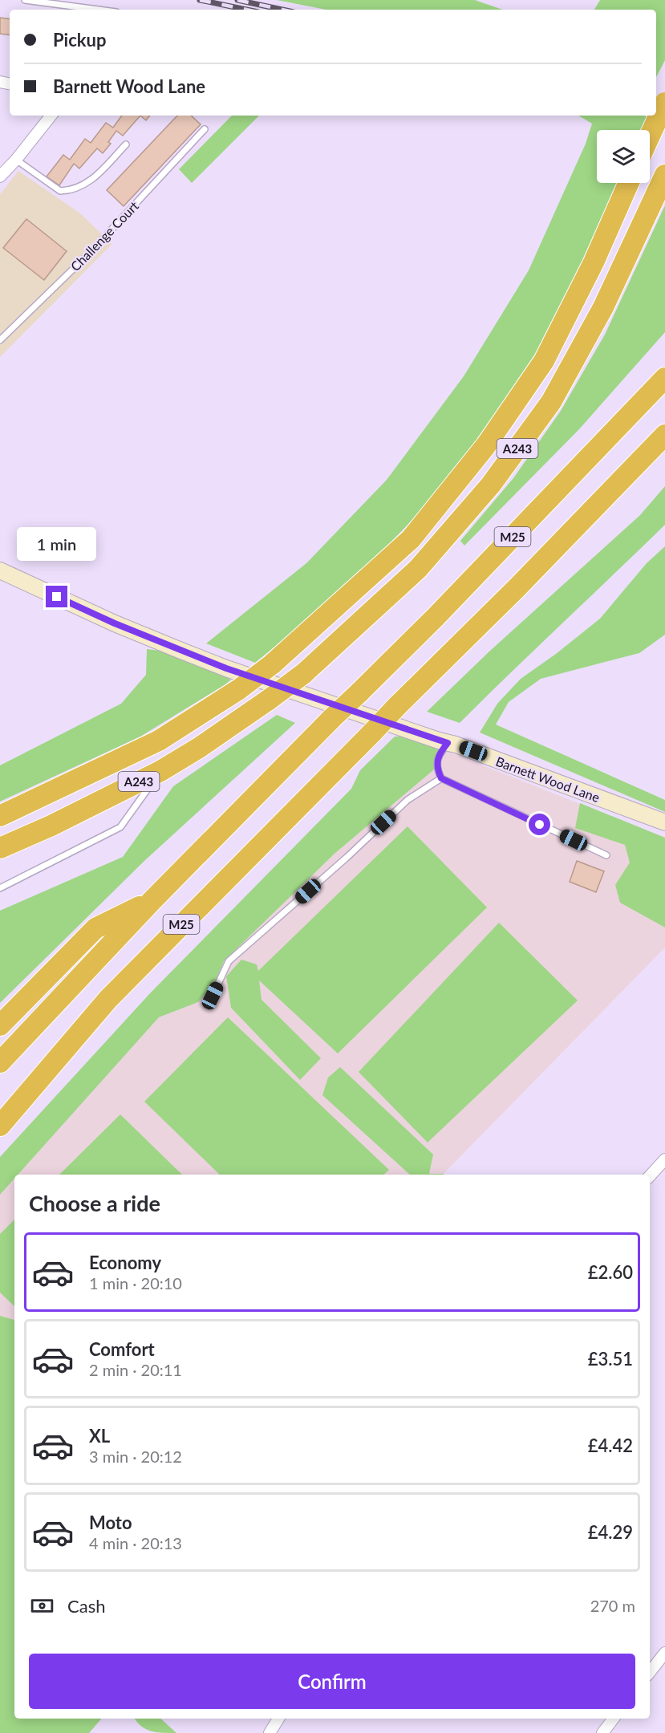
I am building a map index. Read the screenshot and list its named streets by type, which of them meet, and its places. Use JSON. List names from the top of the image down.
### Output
{
  "streets": {
    "highway": ["A243", "M25"],
    "street": ["Barnett Wood Lane"],
    "lane": ["Challenge Court"]
  },
  "page": {
    "banner": ["Pickup", "Barnett Wood Lane"],
    "bubble": "1 min",
    "heading": "Choose a ride",
    "list": [
      {
        "name": "Economy",
        "note": "1 min · 20:10",
        "value": "£2.60"
      },
      {
        "name": "Comfort",
        "note": "2 min · 20:11",
        "value": "£3.51"
      },
      {
        "name": "XL",
        "note": "3 min · 20:12",
        "value": "£4.42"
      },
      {
        "name": "Moto",
        "note": "4 min · 20:13",
        "value": "£4.29"
      }
    ],
    "pay": ["Cash", "270 m"],
    "buttons": "Confirm"
  }
}
